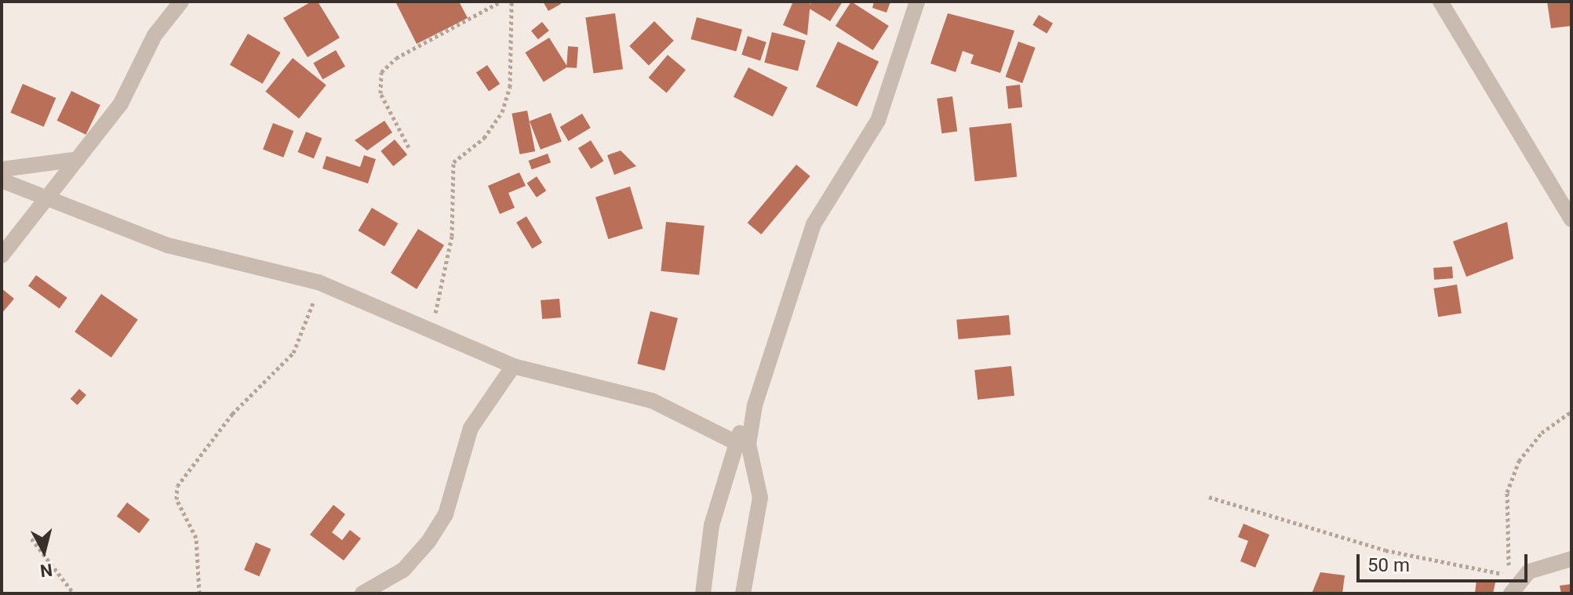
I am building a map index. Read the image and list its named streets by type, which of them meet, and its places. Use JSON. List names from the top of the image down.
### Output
{
  "scale_bar": "50 m",
  "north": "bottom"
}
